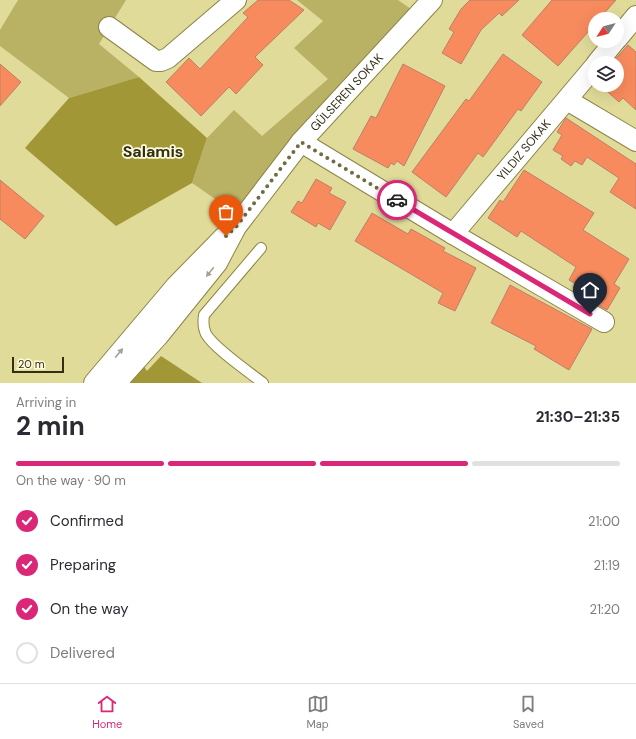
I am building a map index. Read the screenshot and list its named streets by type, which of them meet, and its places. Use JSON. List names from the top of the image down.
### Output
{
  "streets": {
    "street": ["GÜLSEREN SOKAK"]
  },
  "districts": ["Salamis"],
  "scale_bar": "20 m",
  "north": "bottom left",
  "page": {
    "scale": "20 m",
    "heading": ["2 min", "Arriving in", "21:30–21:35"],
    "bar": "On the way · 90 m",
    "list": [
      ["Confirmed", "21:00"],
      ["Preparing", "21:19"],
      ["On the way", "21:20"],
      "Delivered"
    ],
    "tabs": ["Home", "Map", "Saved"]
  }
}
